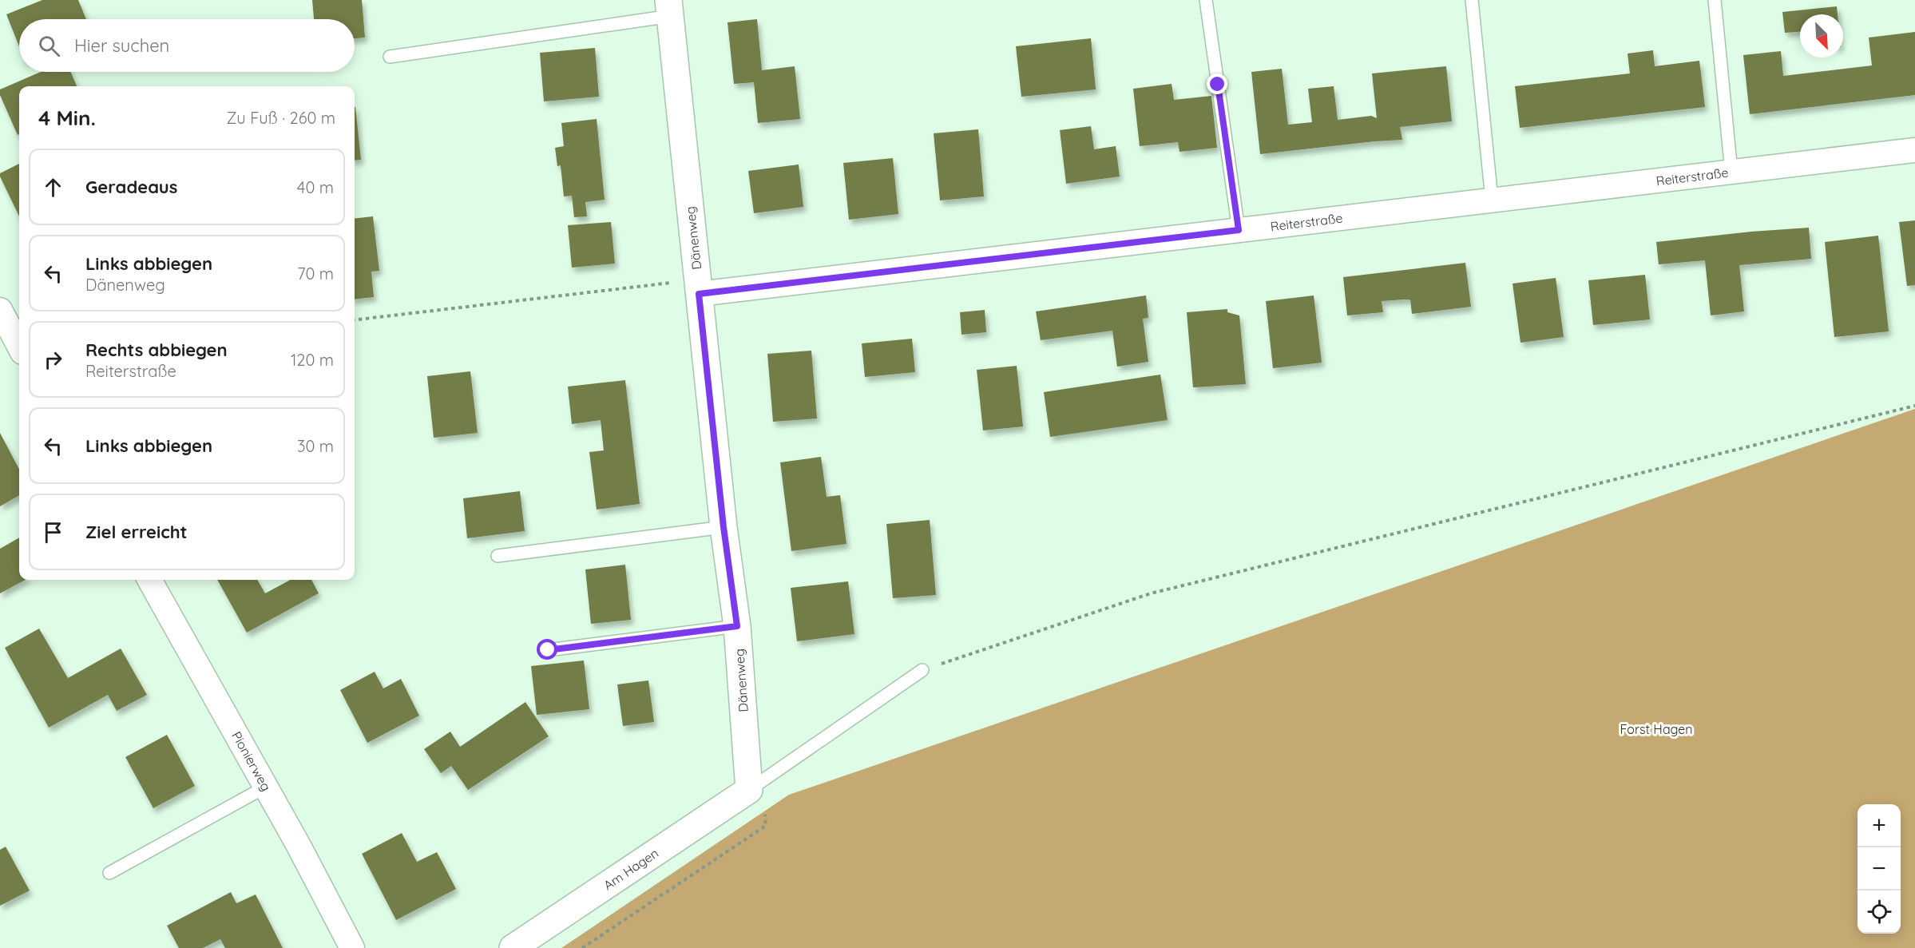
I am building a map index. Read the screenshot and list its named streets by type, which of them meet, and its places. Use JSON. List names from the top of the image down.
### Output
{
  "streets": {
    "street": [
      "Reiterstraße",
      "Dänenweg",
      "Pionierweg",
      "Am Hagen"
    ]
  },
  "crossings": [
    ["Reiterstraße", "Dänenweg"],
    ["Dänenweg", "Am Hagen"]
  ],
  "parks": ["Forst Hagen"],
  "north": "bottom right",
  "page": {
    "search": "Hier suchen",
    "heading": ["4 Min.", "Zu Fuß · 260 m"],
    "list": [
      ["Geradeaus", "40 m"],
      ["Links abbiegen", "Dänenweg", "70 m"],
      ["Rechts abbiegen", "Reiterstraße", "120 m"],
      ["Links abbiegen", "30 m"],
      "Ziel erreicht"
    ],
    "map_buttons": ["+", "−"]
  }
}
